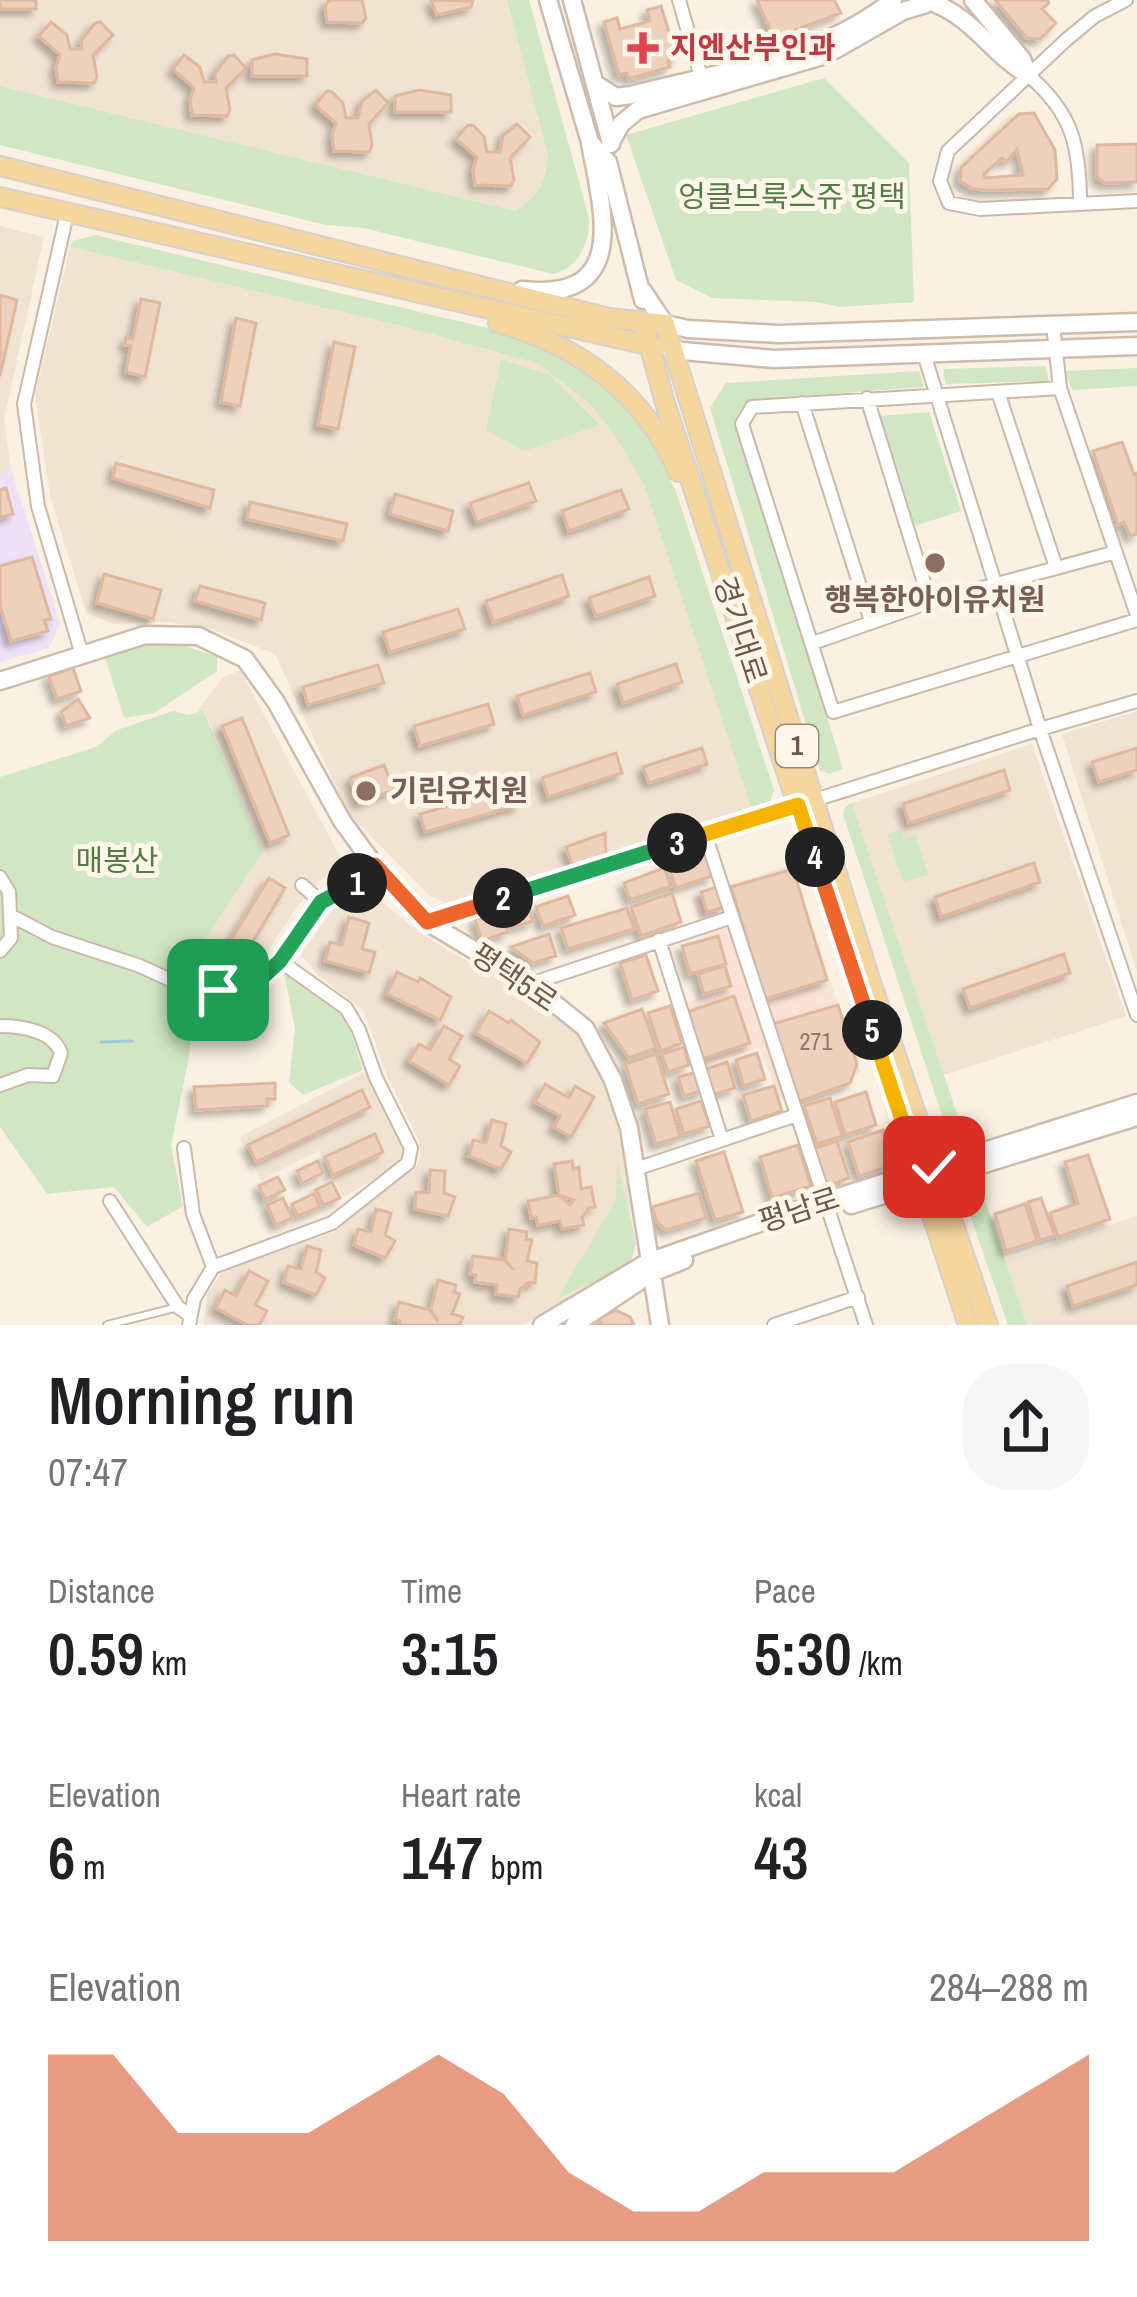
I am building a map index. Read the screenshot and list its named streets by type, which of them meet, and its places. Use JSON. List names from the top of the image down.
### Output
{
  "streets": {
    "main road": ["경기대로", "1"],
    "street": ["평택5로", "평남로"]
  },
  "crossings": [
    ["경기대로", "평남로"],
    ["평택5로", "평남로"]
  ],
  "parks": ["엉클브룩스쥬 평택", "매봉산"],
  "places": {
    "health": ["지엔산부인과"],
    "other": ["행복한아이유치원", "기린유치원"]
  },
  "house_numbers": ["271"],
  "page": {
    "pins": [
      "3",
      "4",
      "1",
      "2",
      "5"
    ],
    "heading": ["Morning run", "07:47"],
    "stats": [
      ["Distance", "0.59 km"],
      ["Time", "3:15"],
      ["Pace", "5:30 /km"],
      ["Elevation", "6 m"],
      ["Heart rate", "147 bpm"],
      ["kcal", "43"]
    ],
    "chart": ["Elevation", "284–288 m"]
  }
}
